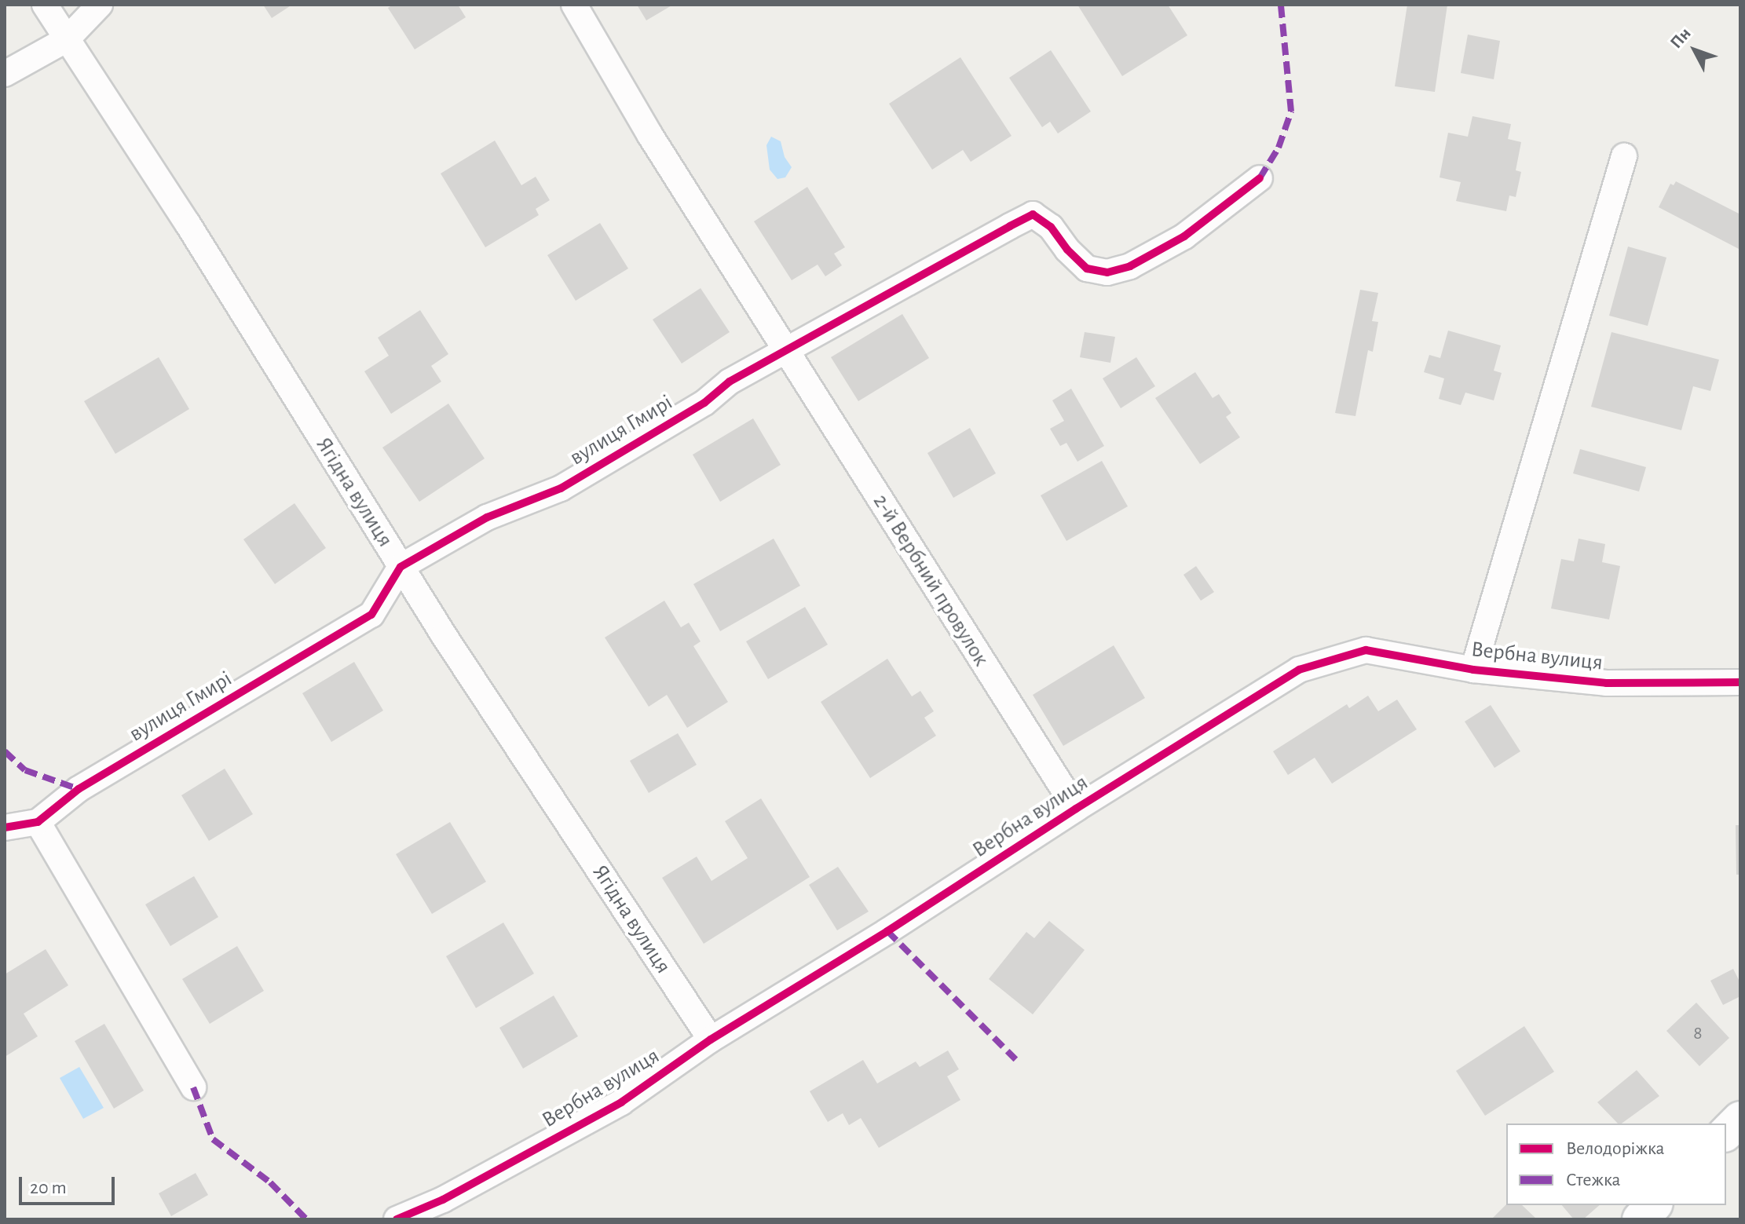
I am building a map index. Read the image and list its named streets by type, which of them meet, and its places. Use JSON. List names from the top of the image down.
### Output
{
  "streets": {
    "street": [
      "вулиця Гмирі",
      "Ягідна вулиця",
      "2-й Вербний провулок",
      "Вербна вулиця"
    ]
  },
  "crossings": [
    ["вулиця Гмирі", "Ягідна вулиця"],
    ["вулиця Гмирі", "2-й Вербний провулок"],
    ["Ягідна вулиця", "Вербна вулиця"],
    ["2-й Вербний провулок", "Вербна вулиця"]
  ],
  "house_numbers": ["8"],
  "legend": ["Велодоріжка", "Стежка"],
  "scale_bar": "20 m",
  "north": "top left"
}
